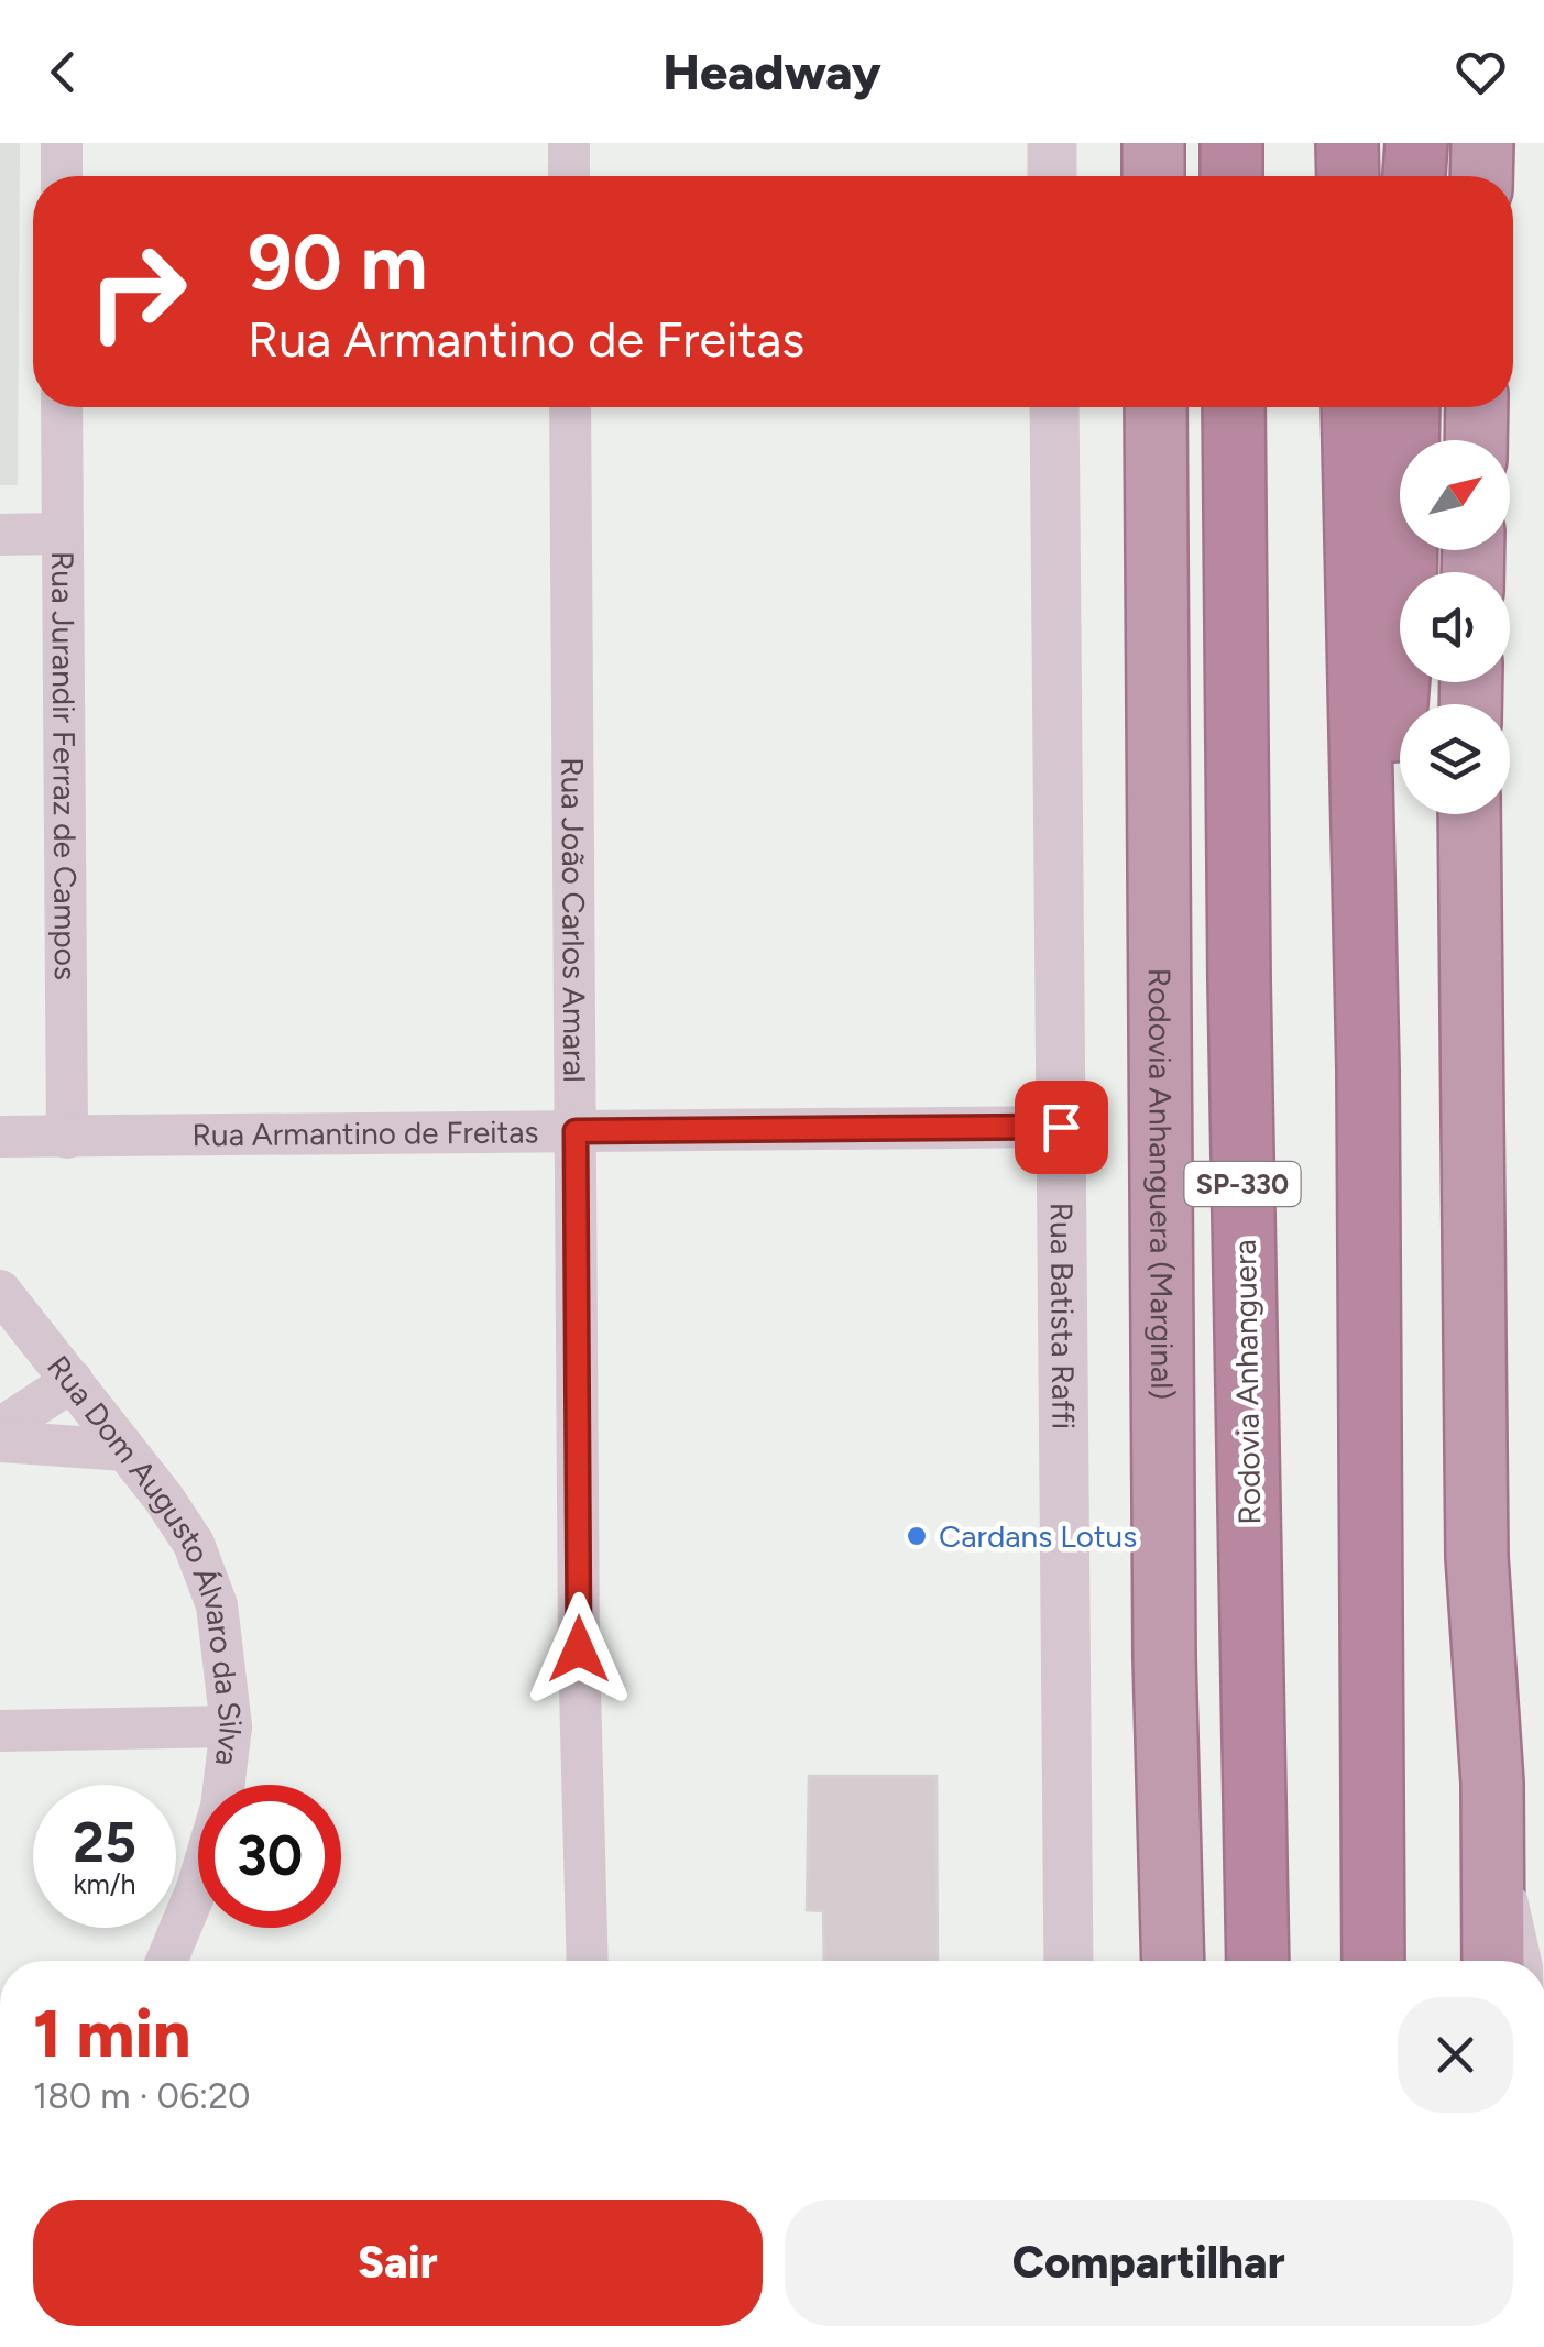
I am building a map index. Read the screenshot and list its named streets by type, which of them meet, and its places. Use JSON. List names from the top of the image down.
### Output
{
  "streets": {
    "highway": ["Rodovia Anhanguera (Marginal)", "SP-330", "Rodovia Anhanguera"],
    "street": [
      "Rua Jurandir Ferraz de Campos",
      "Rua João Carlos Amaral",
      "Rua Armantino de Freitas",
      "Rua Batista Raffi",
      "Rua Dom Augusto Álvaro da Silva"
    ]
  },
  "crossings": [
    ["Rua Jurandir Ferraz de Campos", "Rua Armantino de Freitas"],
    ["Rua João Carlos Amaral", "Rua Armantino de Freitas"],
    ["Rua Armantino de Freitas", "Rua Batista Raffi"]
  ],
  "places": ["Cardans Lotus"],
  "north": "top right",
  "page": {
    "header": "Headway",
    "turn": ["90 m", "Rua Armantino de Freitas"],
    "speed": "25 km/h",
    "limit": "30",
    "heading": ["1 min", "180 m · 06:20"],
    "buttons": ["Sair", "Compartilhar"]
  }
}
